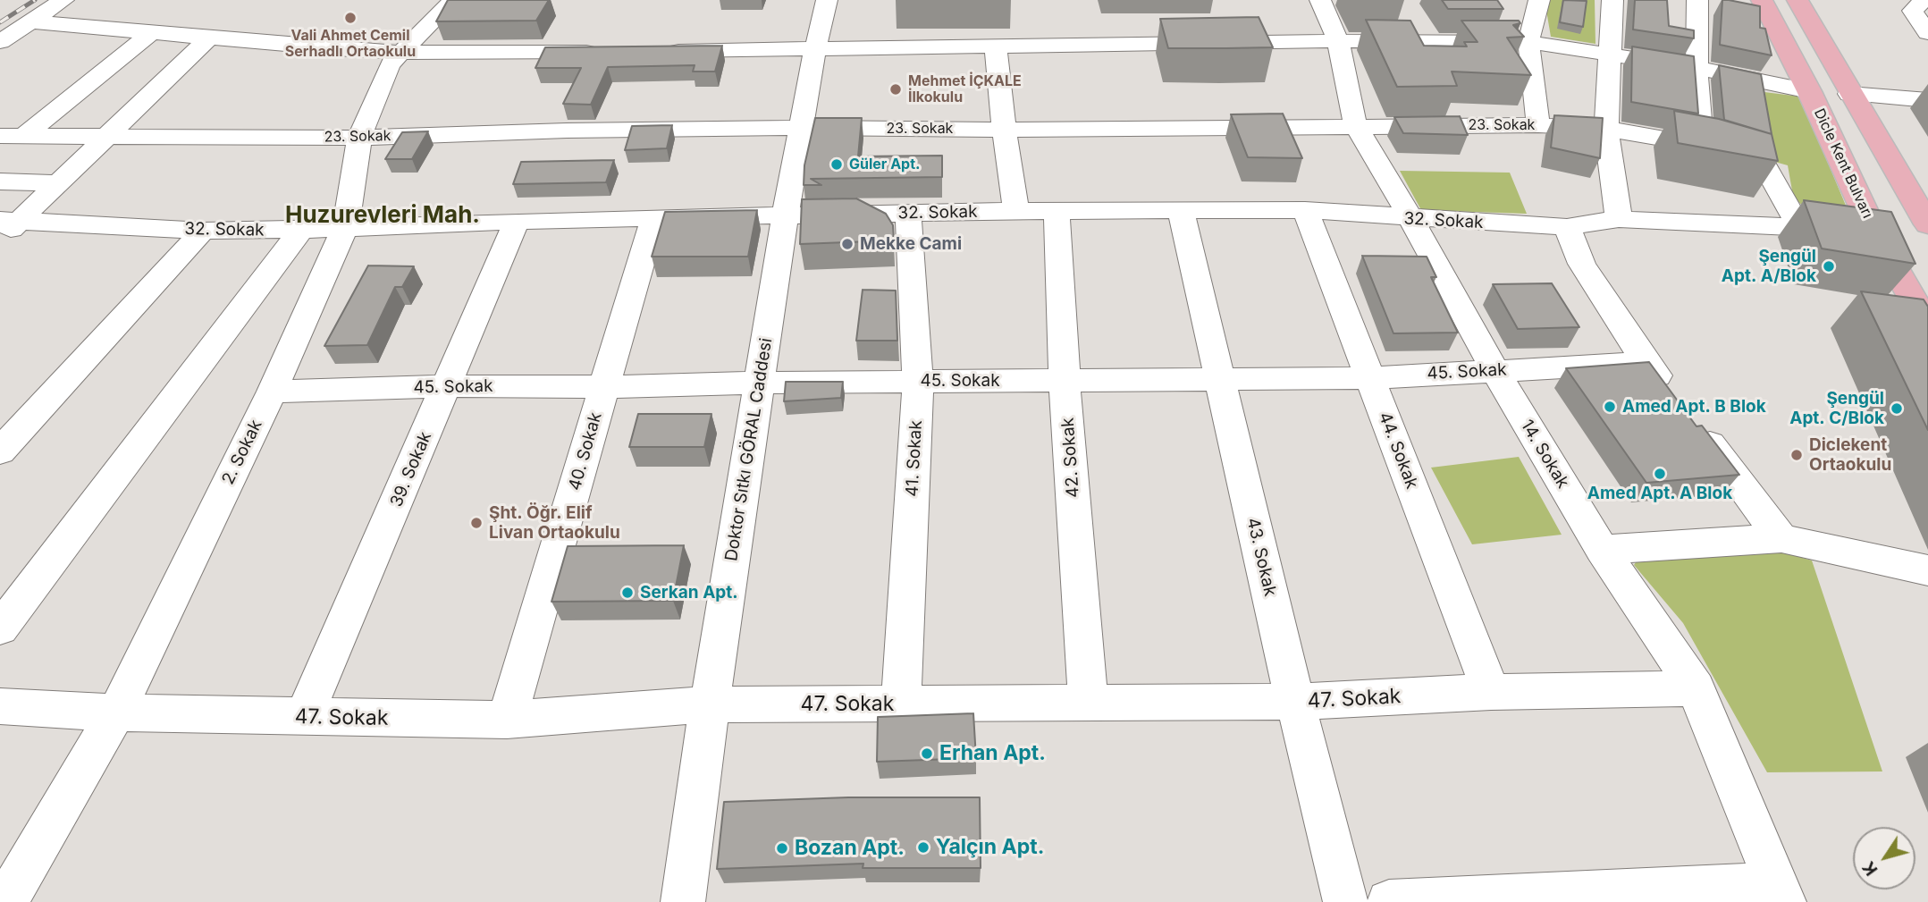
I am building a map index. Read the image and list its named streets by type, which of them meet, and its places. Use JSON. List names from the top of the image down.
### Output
{
  "streets": {
    "main road": ["Dicle Kent Bulvarı"],
    "street": [
      "23. Sokak",
      "32. Sokak",
      "45. Sokak",
      "Doktor Sıtkı GÖRAL Caddesi",
      "44. Sokak",
      "40. Sokak",
      "2. Sokak",
      "14. Sokak",
      "42. Sokak",
      "41. Sokak",
      "39. Sokak",
      "43. Sokak",
      "47. Sokak"
    ]
  },
  "crossings": [
    ["23. Sokak", "32. Sokak"],
    ["23. Sokak", "Doktor Sıtkı GÖRAL Caddesi"],
    ["23. Sokak", "2. Sokak"],
    ["23. Sokak", "14. Sokak"],
    ["Dicle Kent Bulvarı", "32. Sokak"],
    ["32. Sokak", "Doktor Sıtkı GÖRAL Caddesi"],
    ["32. Sokak", "44. Sokak"],
    ["32. Sokak", "40. Sokak"],
    ["32. Sokak", "2. Sokak"],
    ["32. Sokak", "14. Sokak"],
    ["32. Sokak", "42. Sokak"],
    ["32. Sokak", "41. Sokak"],
    ["32. Sokak", "39. Sokak"],
    ["32. Sokak", "43. Sokak"],
    ["45. Sokak", "Doktor Sıtkı GÖRAL Caddesi"],
    ["45. Sokak", "44. Sokak"],
    ["45. Sokak", "40. Sokak"],
    ["45. Sokak", "2. Sokak"],
    ["45. Sokak", "14. Sokak"],
    ["45. Sokak", "42. Sokak"],
    ["45. Sokak", "41. Sokak"],
    ["45. Sokak", "39. Sokak"],
    ["45. Sokak", "43. Sokak"],
    ["Doktor Sıtkı GÖRAL Caddesi", "47. Sokak"],
    ["44. Sokak", "47. Sokak"],
    ["40. Sokak", "47. Sokak"],
    ["2. Sokak", "47. Sokak"],
    ["14. Sokak", "47. Sokak"],
    ["42. Sokak", "47. Sokak"],
    ["41. Sokak", "47. Sokak"],
    ["39. Sokak", "47. Sokak"],
    ["43. Sokak", "47. Sokak"]
  ],
  "districts": ["Huzurevleri Mah."],
  "places": [
    "Vali Ahmet Cemil Serhadlı Ortaokulu",
    "Mehmet İÇKALE İlkokulu",
    "Güler Apt.",
    "Mekke Cami",
    "Şengül Apt. A/Blok",
    "Amed Apt. B Blok",
    "Şengül Apt. C/Blok",
    "Diclekent Ortaokulu",
    "Amed Apt. A Blok",
    "Şht. Öğr. Elif Livan Ortaokulu",
    "Serkan Apt.",
    "Erhan Apt.",
    "Yalçın Apt.",
    "Bozan Apt."
  ],
  "north": "bottom left"
}
